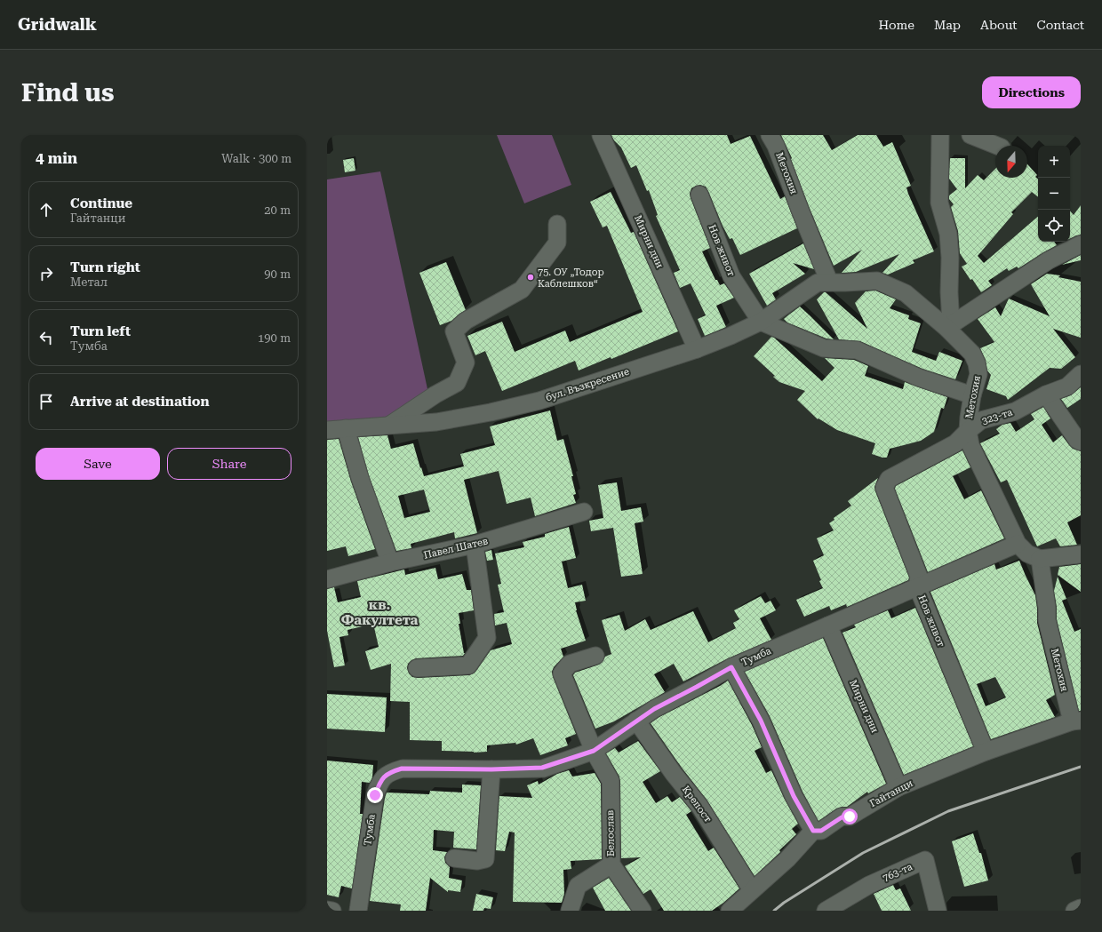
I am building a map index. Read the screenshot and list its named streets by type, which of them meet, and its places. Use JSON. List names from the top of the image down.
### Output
{
  "streets": {
    "street": [
      "Метохия",
      "Мирни дни",
      "Нов живот",
      "бул. Възкресение",
      "323-та",
      "Павел Шатев",
      "Тумба",
      "Гайтанци",
      "Крепост",
      "Белослав",
      "763-та"
    ]
  },
  "crossings": [
    ["Метохия", "бул. Възкресение"],
    ["Метохия", "323-та"],
    ["Метохия", "Тумба"],
    ["Метохия", "Гайтанци"],
    ["Мирни дни", "бул. Възкресение"],
    ["Мирни дни", "Тумба"],
    ["Мирни дни", "Гайтанци"],
    ["Нов живот", "бул. Възкресение"],
    ["Нов живот", "323-та"],
    ["Нов живот", "Тумба"],
    ["Нов живот", "Гайтанци"],
    ["Тумба", "Крепост"],
    ["Тумба", "Белослав"],
    ["Гайтанци", "Крепост"]
  ],
  "districts": ["кв. Факултета"],
  "places": ["75. ОУ „Тодор Каблешков“"],
  "north": "bottom",
  "page": {
    "header": "Gridwalk",
    "nav": [
      "Home",
      "Map",
      "About",
      "Contact"
    ],
    "buttons": [
      "Directions",
      ["Save", "Share"]
    ],
    "title": "Find us",
    "heading": ["4 min", "Walk · 300 m"],
    "map_buttons": ["+", "−"],
    "list": [
      ["Continue", "Гайтанци", "20 m"],
      ["Turn right", "Метал", "90 m"],
      ["Turn left", "Тумба", "190 m"],
      "Arrive at destination"
    ]
  }
}
